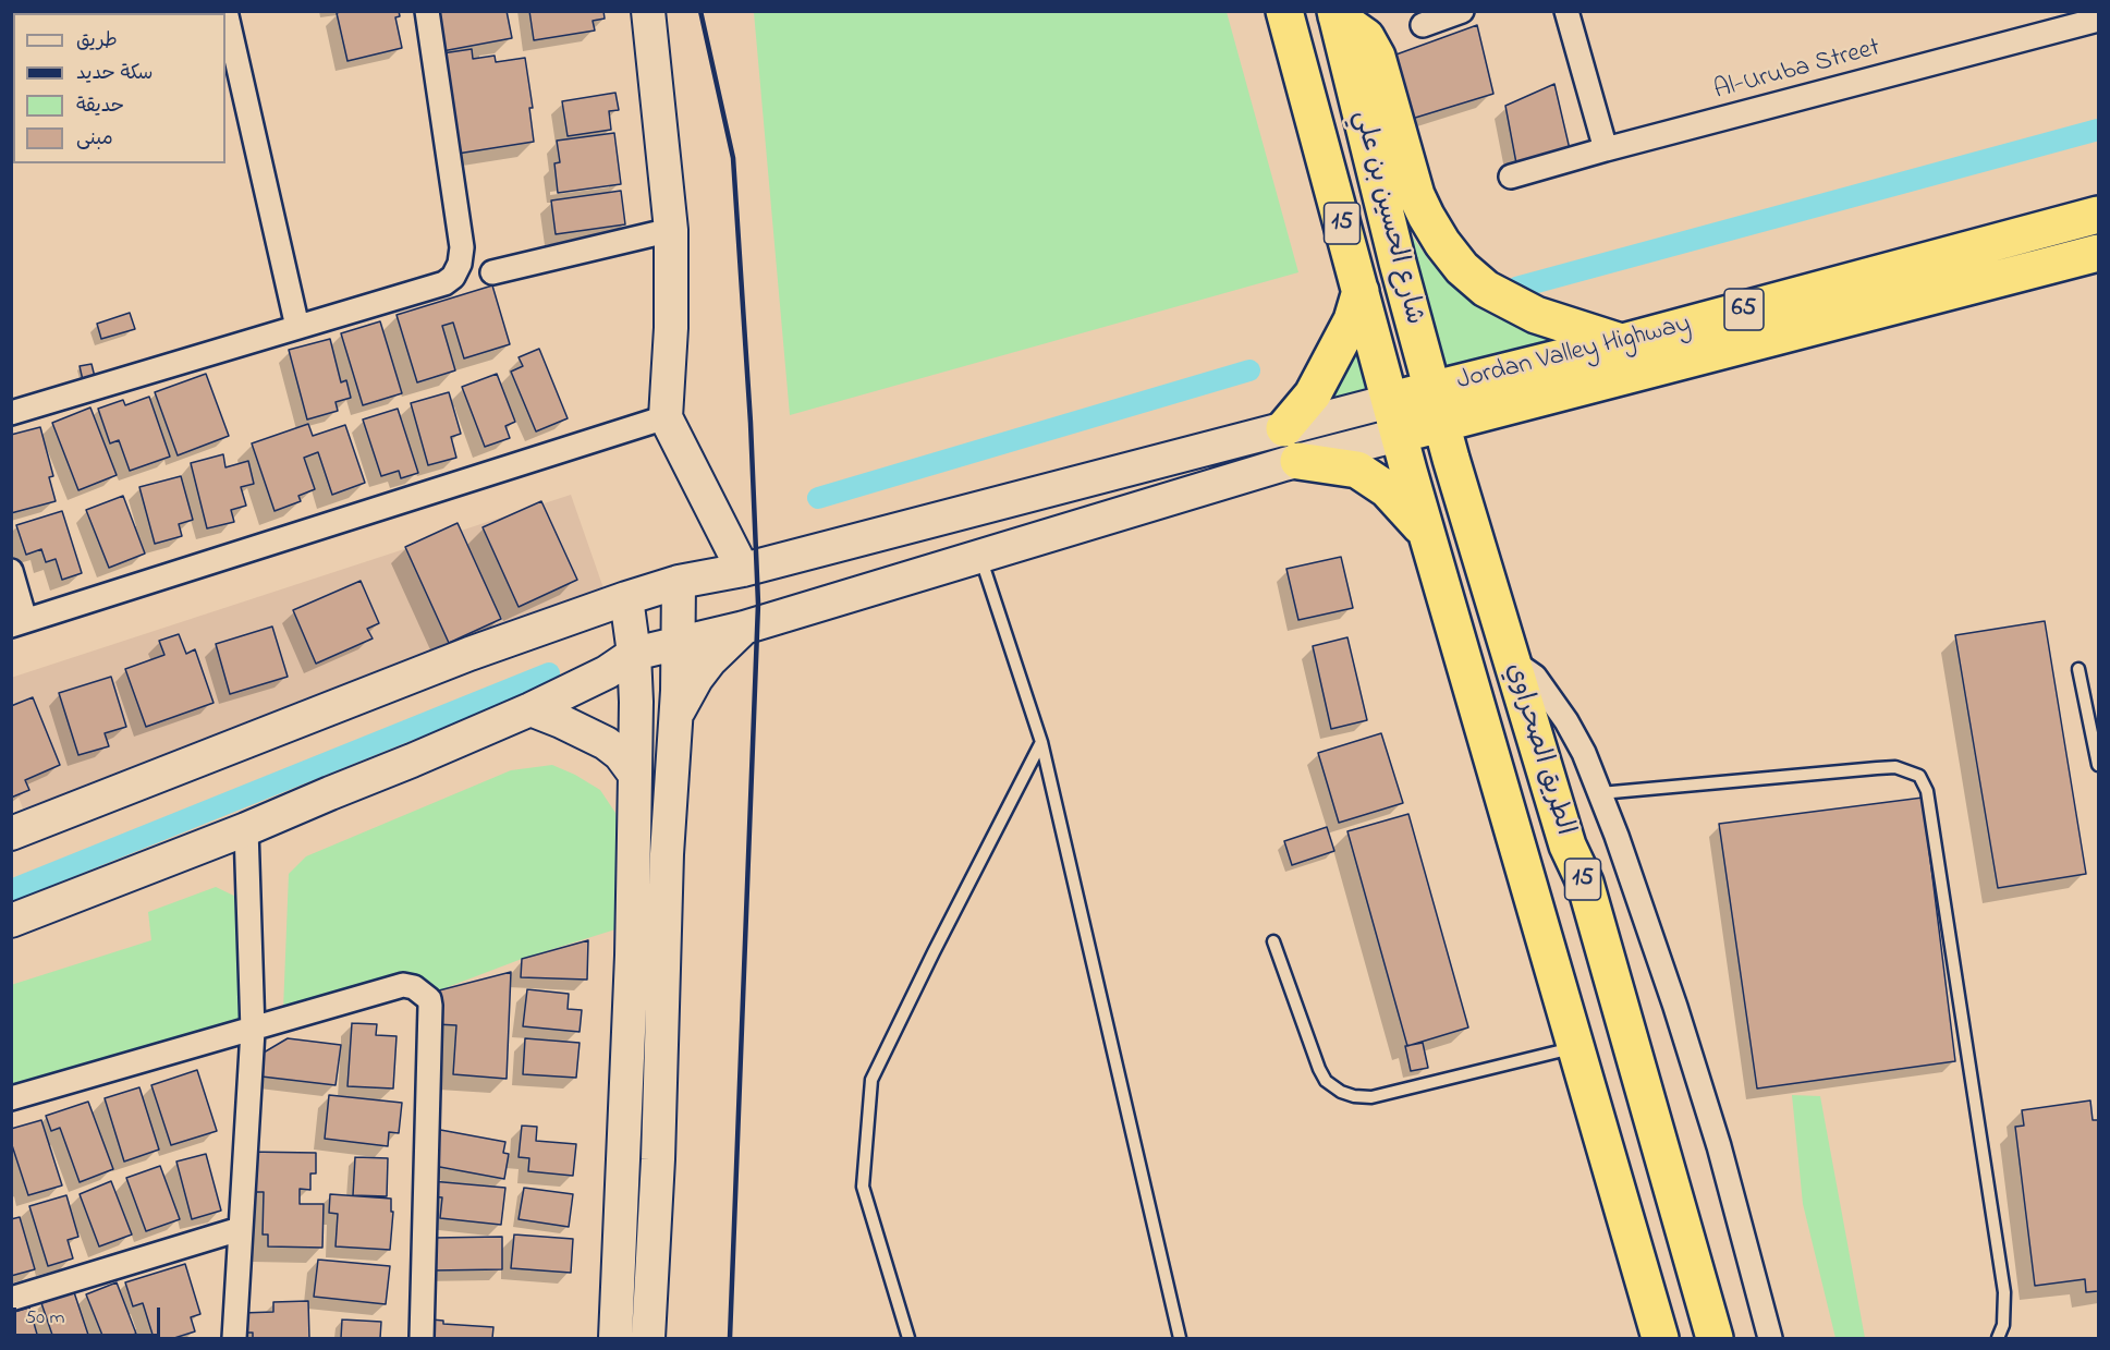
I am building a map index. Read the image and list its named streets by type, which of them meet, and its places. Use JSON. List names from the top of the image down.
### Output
{
  "streets": {
    "highway": [
      "شارع الحسين بن علي",
      "15",
      "65",
      "Jordan Valley Highway",
      "الطريق الصحراوي"
    ],
    "street": ["Al-Uruba Street"]
  },
  "crossings": [
    ["شارع الحسين بن علي", "Jordan Valley Highway"],
    ["شارع الحسين بن علي", "الطريق الصحراوي"],
    ["Jordan Valley Highway", "الطريق الصحراوي"]
  ],
  "legend": [
    "طريق",
    "سكة حديد",
    "حديقة",
    "مبنى"
  ],
  "scale_bar": "50 m"
}
